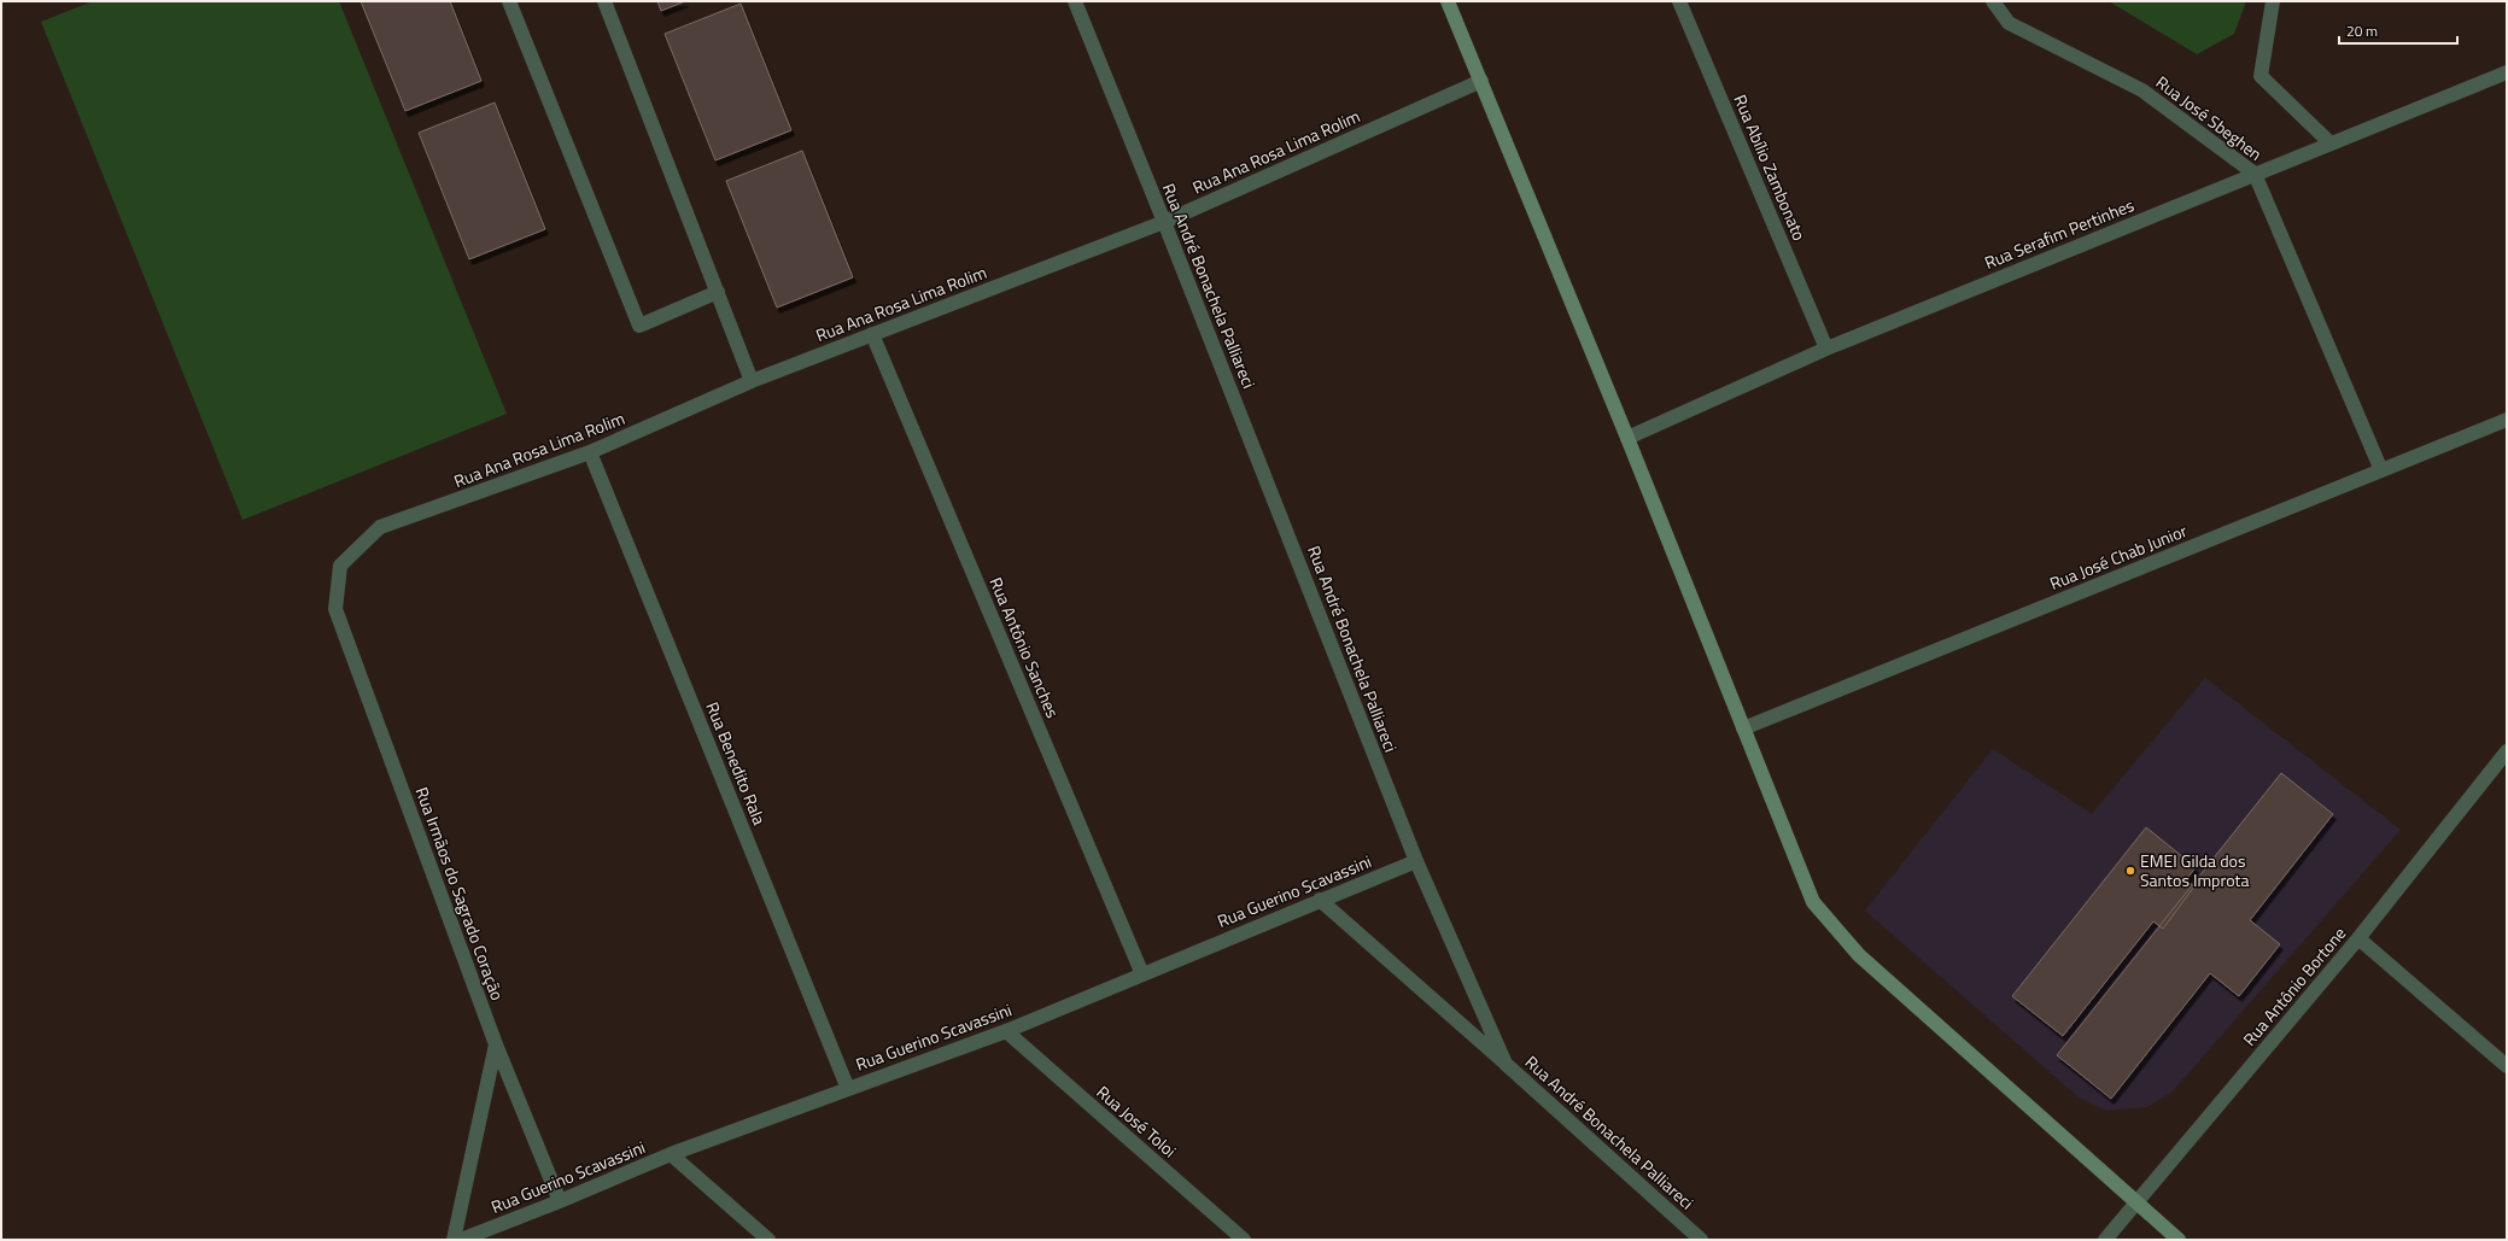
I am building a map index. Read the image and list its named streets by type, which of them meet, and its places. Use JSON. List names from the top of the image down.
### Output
{
  "streets": {
    "street": [
      "Rua José Sbeghen",
      "Rua Ana Rosa Lima Rolim",
      "Rua Abílio Zambonato",
      "Rua Serafim Pertinhes",
      "Rua André Bonachela Palliareci",
      "Rua José Chab Junior",
      "Rua Antônio Sanches",
      "Rua Benedito Rala",
      "Rua Guerino Scavassini",
      "Rua Irmãos do Sagrado Coração",
      "Rua Antônio Bortone",
      "Rua José Toloi"
    ]
  },
  "crossings": [
    ["Rua José Sbeghen", "Rua Serafim Pertinhes"],
    ["Rua José Sbeghen", "Rua José Chab Junior"],
    ["Rua Ana Rosa Lima Rolim", "Rua André Bonachela Palliareci"],
    ["Rua Ana Rosa Lima Rolim", "Rua Antônio Sanches"],
    ["Rua Ana Rosa Lima Rolim", "Rua Benedito Rala"],
    ["Rua Ana Rosa Lima Rolim", "Rua Irmãos do Sagrado Coração"],
    ["Rua Abílio Zambonato", "Rua Serafim Pertinhes"],
    ["Rua André Bonachela Palliareci", "Rua Guerino Scavassini"],
    ["Rua Antônio Sanches", "Rua Guerino Scavassini"],
    ["Rua Benedito Rala", "Rua Guerino Scavassini"],
    ["Rua Guerino Scavassini", "Rua Irmãos do Sagrado Coração"],
    ["Rua Guerino Scavassini", "Rua José Toloi"]
  ],
  "places": ["EMEI Gilda dos Santos Improta"],
  "scale_bar": "20 m"
}
